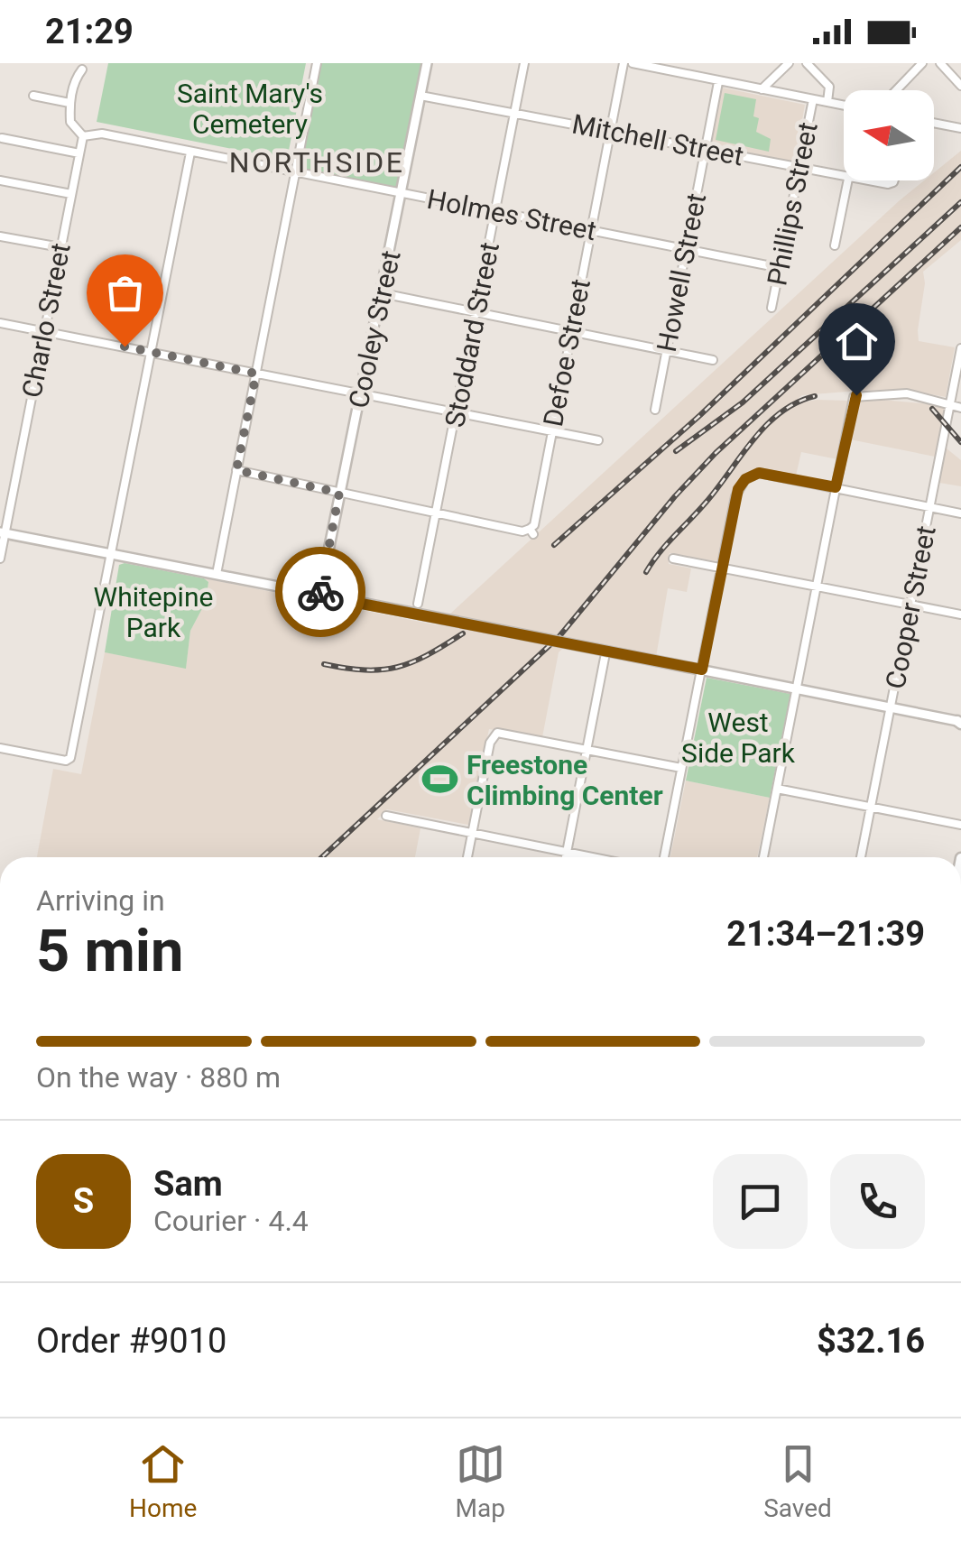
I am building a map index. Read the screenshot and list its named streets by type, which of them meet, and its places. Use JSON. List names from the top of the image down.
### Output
{
  "streets": {
    "street": [
      "Mitchell Street",
      "Phillips Street",
      "Holmes Street",
      "Howell Street",
      "Charlo Street",
      "Cooley Street",
      "Stoddard Street",
      "Defoe Street",
      "Cooper Street"
    ]
  },
  "crossings": [
    ["Mitchell Street", "Phillips Street"],
    ["Mitchell Street", "Howell Street"],
    ["Mitchell Street", "Cooley Street"],
    ["Mitchell Street", "Stoddard Street"],
    ["Mitchell Street", "Defoe Street"],
    ["Phillips Street", "Holmes Street"],
    ["Holmes Street", "Howell Street"],
    ["Holmes Street", "Charlo Street"],
    ["Holmes Street", "Cooley Street"],
    ["Holmes Street", "Stoddard Street"],
    ["Holmes Street", "Defoe Street"],
    ["Stoddard Street", "Defoe Street"]
  ],
  "districts": ["NORTHSIDE"],
  "parks": ["Saint Mary's Cemetery", "Whitepine Park", "West Side Park"],
  "places": {
    "sports": ["Freestone Climbing Center"]
  },
  "north": "left",
  "page": {
    "status": "21:29",
    "heading": ["5 min", "Arriving in", "21:34–21:39"],
    "panel": [
      "Sam",
      "Courier · 4.4",
      "Order #9010",
      "$32.16"
    ],
    "bar": "On the way · 880 m",
    "round": "S",
    "tabs": ["Home", "Map", "Saved"]
  }
}
